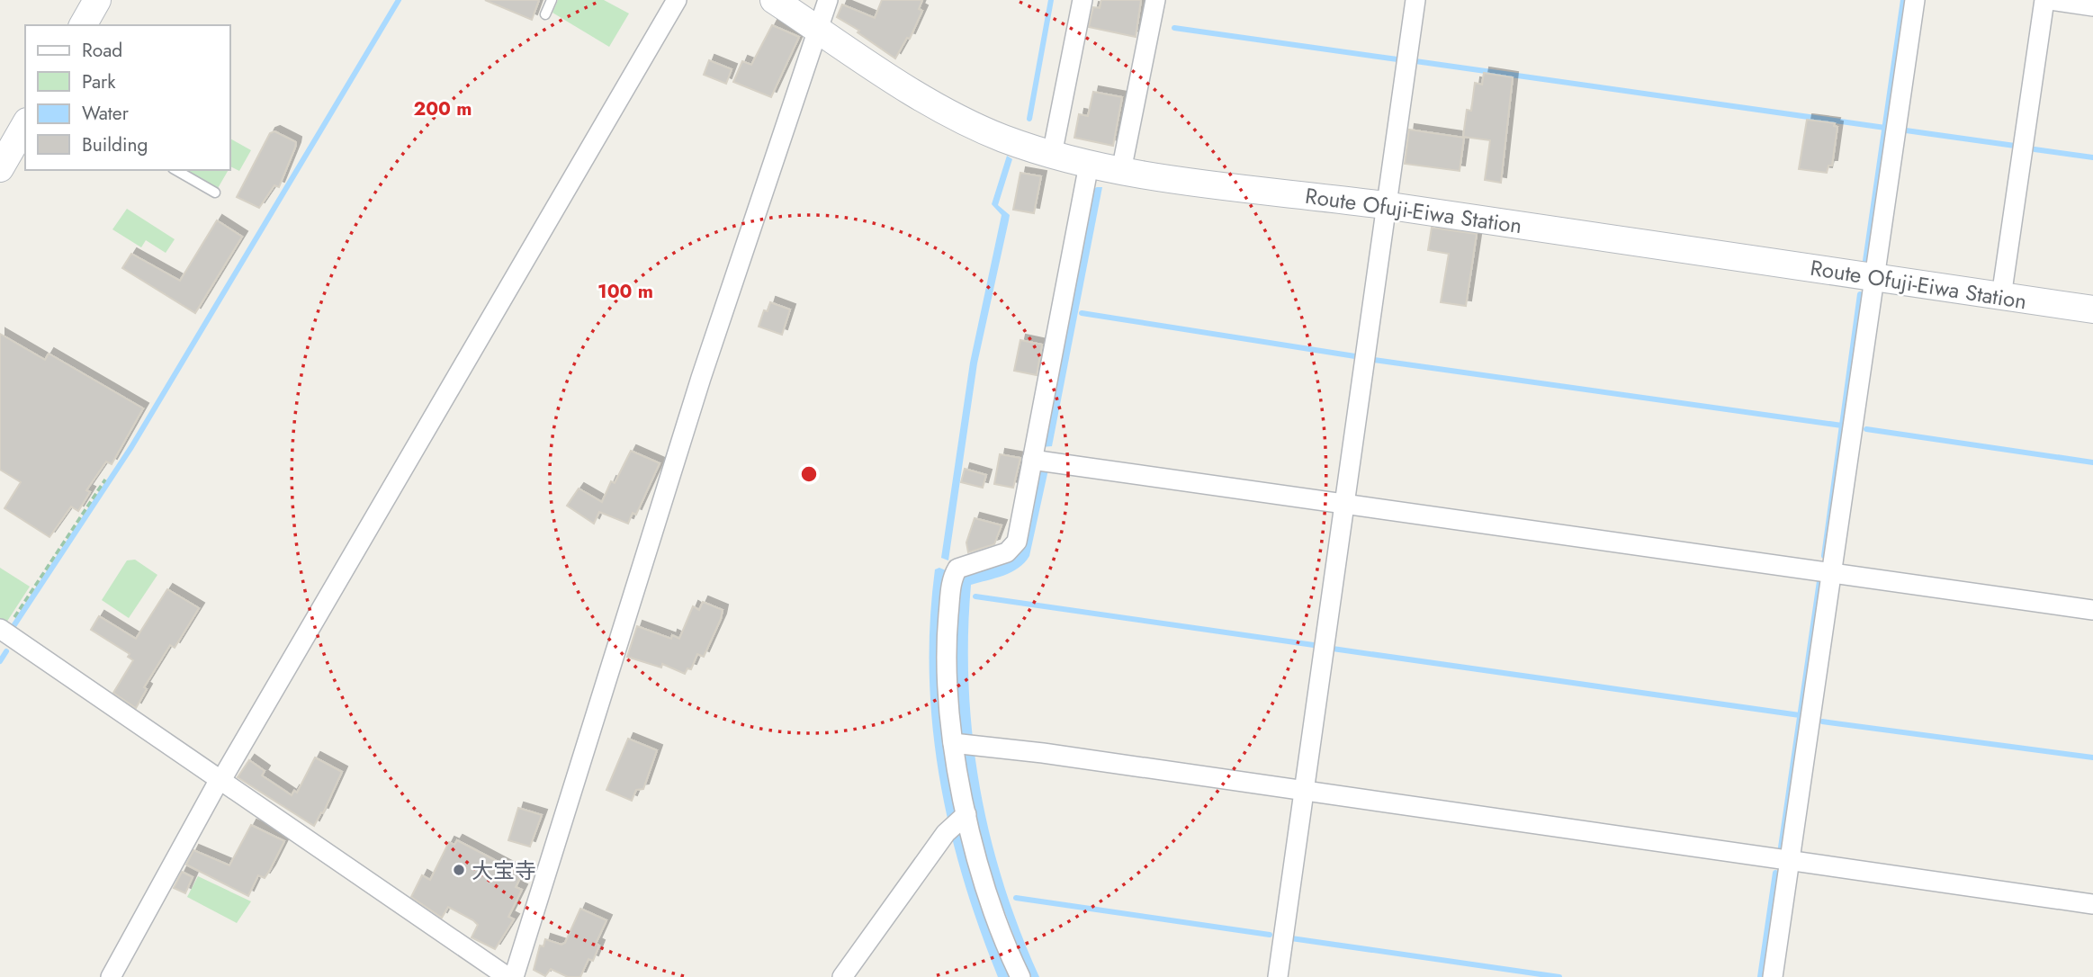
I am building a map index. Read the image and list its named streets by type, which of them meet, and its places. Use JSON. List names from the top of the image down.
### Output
{
  "streets": {
    "main road": ["Route Ofuji-Eiwa Station"]
  },
  "places": ["大宝寺"],
  "legend": [
    "Road",
    "Park",
    "Water",
    "Building"
  ],
  "rings": ["200 m", "100 m"]
}
